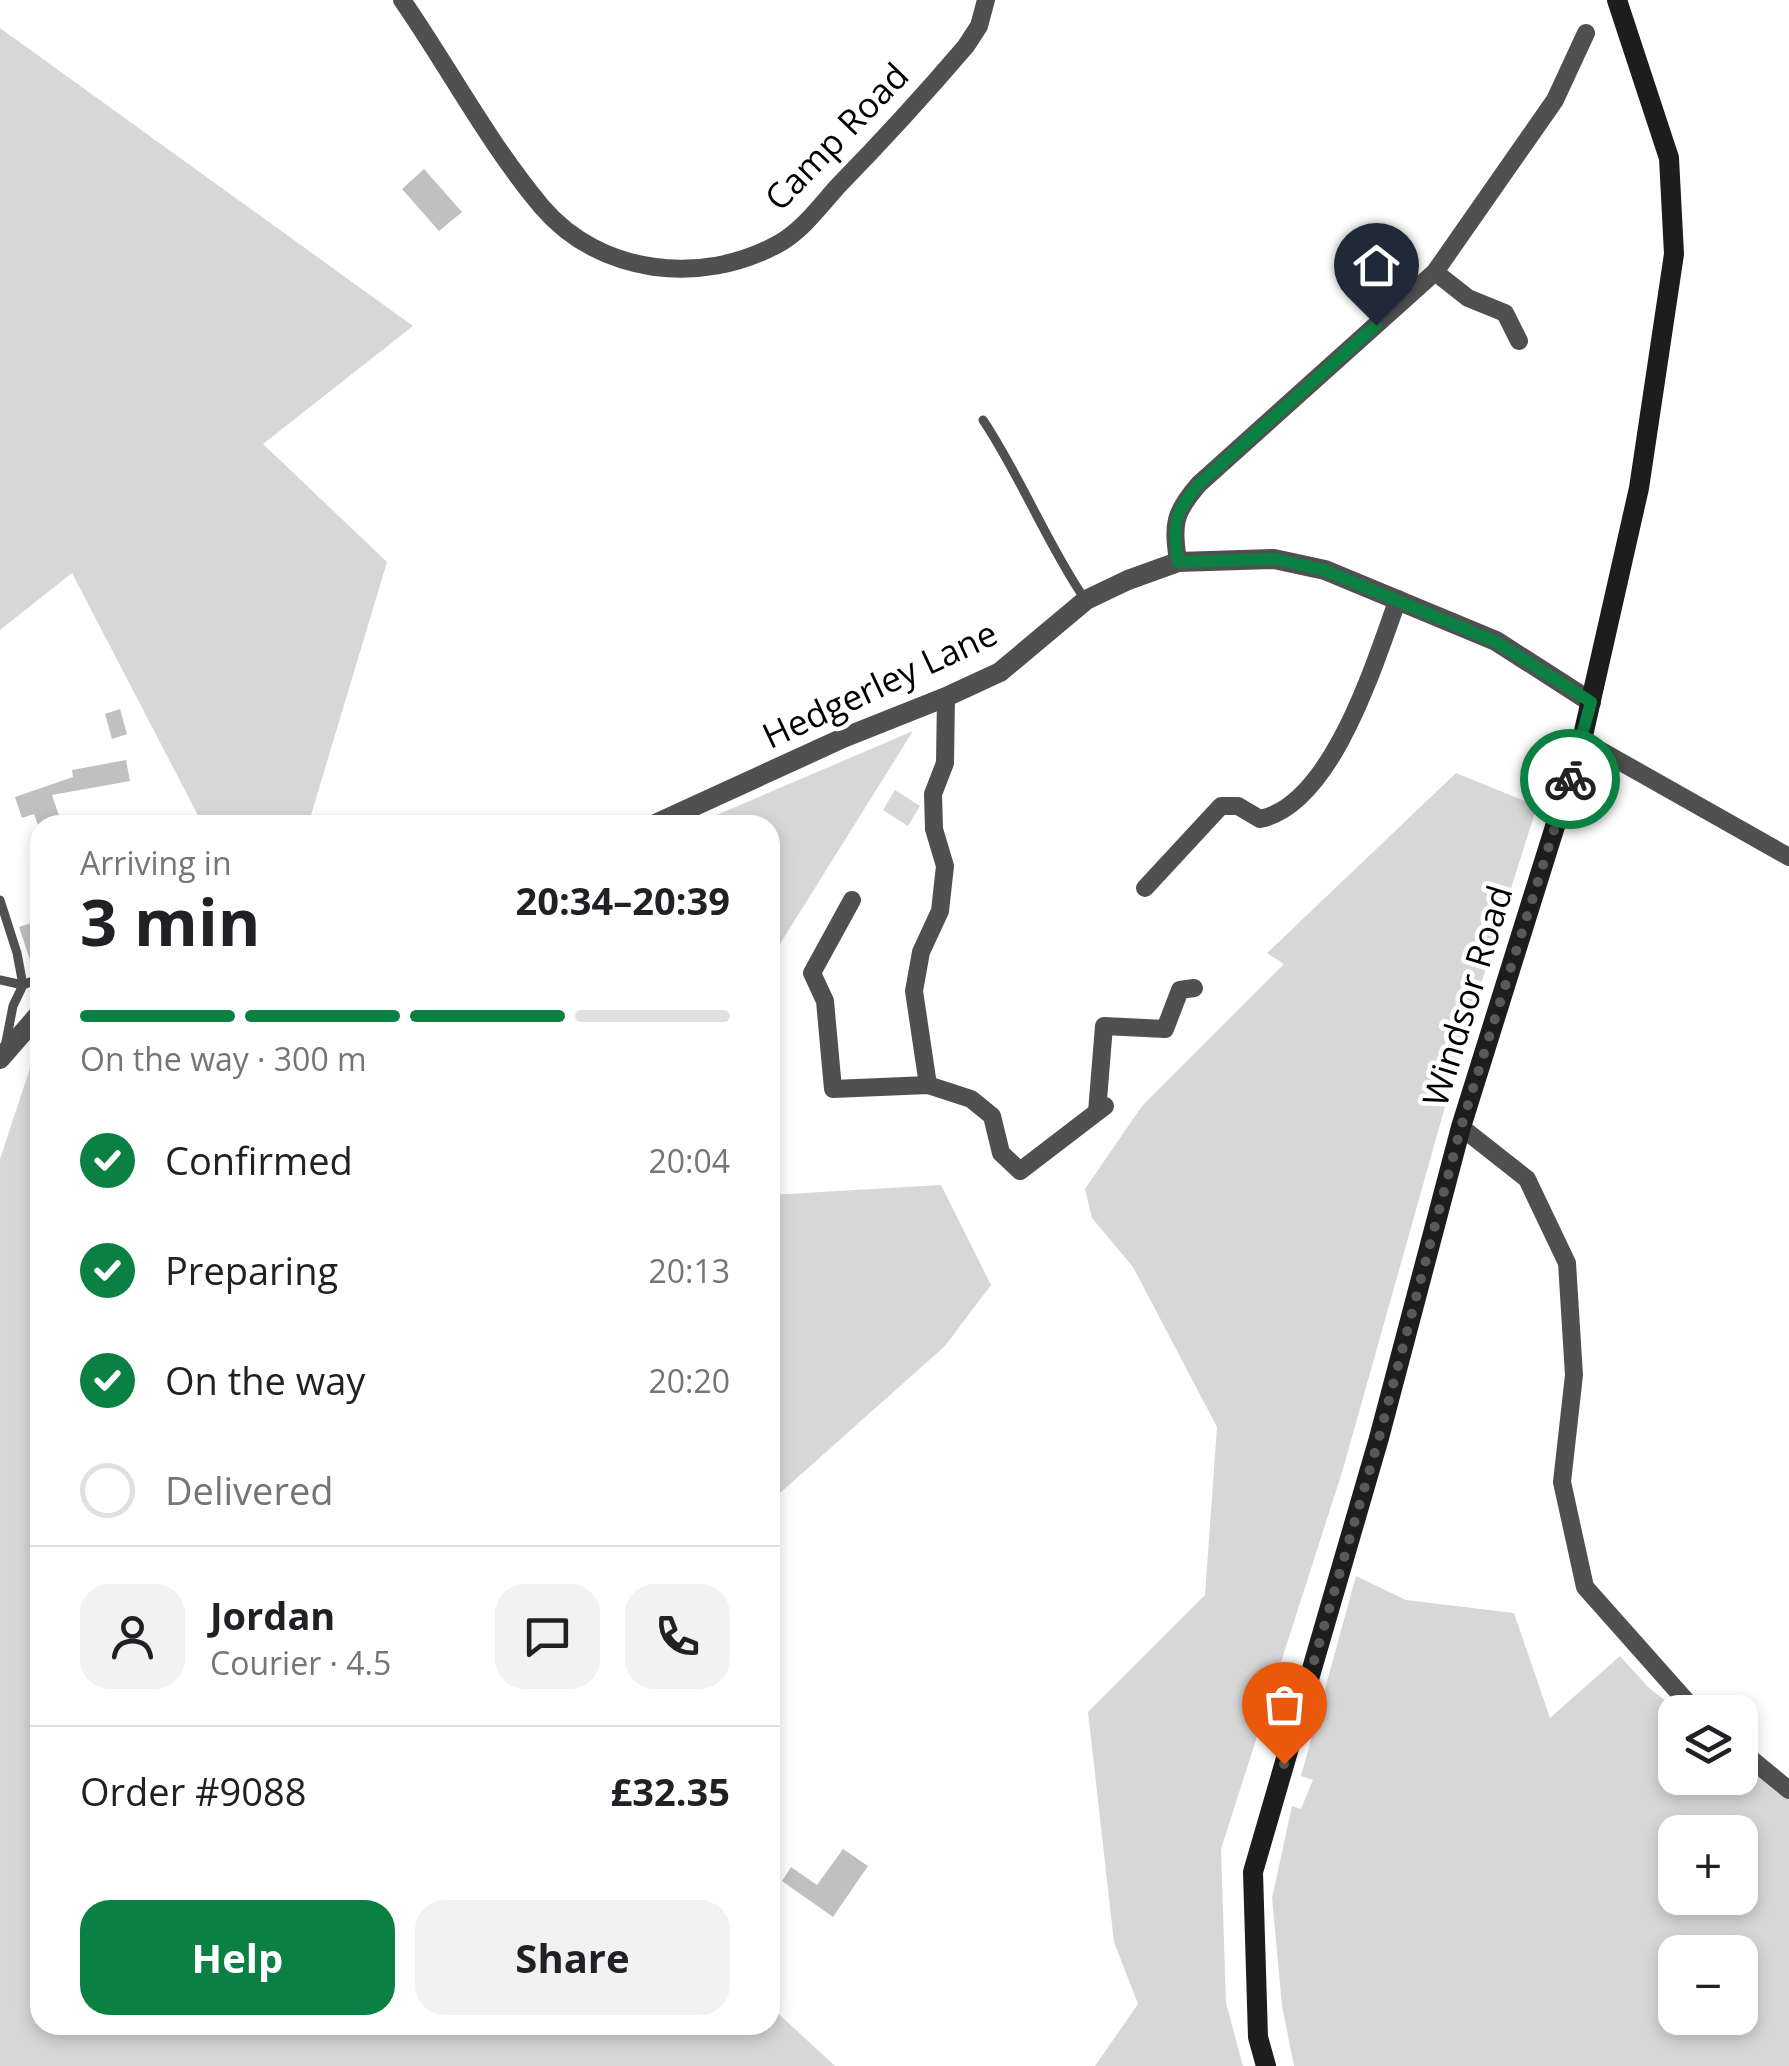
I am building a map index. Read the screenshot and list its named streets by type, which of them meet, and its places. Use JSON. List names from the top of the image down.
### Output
{
  "streets": {
    "main road": ["Windsor Road"],
    "street": ["Camp Road", "Hedgerley Lane"]
  },
  "crossings": [
    ["Hedgerley Lane", "Windsor Road"]
  ],
  "page": {
    "heading": ["3 min", "Arriving in", "20:34–20:39"],
    "panel": [
      "Jordan",
      "Courier · 4.5",
      "Order #9088",
      "£32.35"
    ],
    "bar": "On the way · 300 m",
    "list": [
      ["Confirmed", "20:04"],
      ["Preparing", "20:13"],
      ["On the way", "20:20"],
      "Delivered"
    ],
    "map_buttons": ["+", "−"],
    "buttons": ["Help", "Share"]
  }
}
